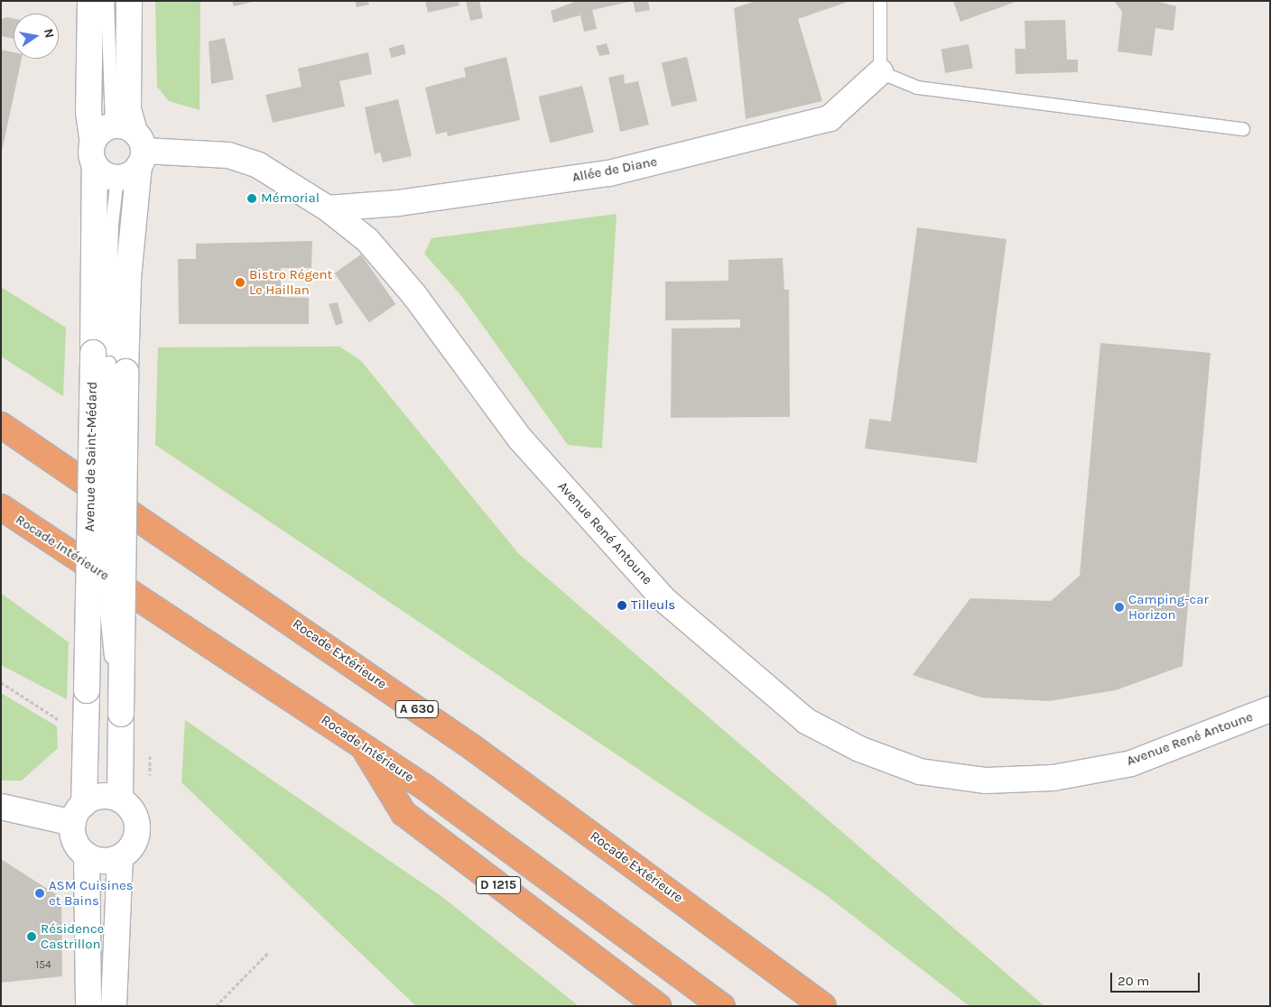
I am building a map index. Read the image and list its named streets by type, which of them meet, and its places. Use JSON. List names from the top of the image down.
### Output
{
  "streets": {
    "highway": [
      "Rocade Intérieure",
      "Rocade Extérieure",
      "A 630",
      "D 1215"
    ],
    "main road": ["Allée de Diane", "Avenue de Saint-Médard", "Avenue René Antoune"]
  },
  "crossings": [
    ["Allée de Diane", "Avenue René Antoune"],
    ["Avenue de Saint-Médard", "Avenue René Antoune"],
    ["Rocade Intérieure", "D 1215"]
  ],
  "places": [
    "Mémorial",
    "Bistro Régent Le Haillan",
    "Tilleuls",
    "Camping-car Horizon",
    "ASM Cuisines et Bains",
    "Résidence Castrillon"
  ],
  "house_numbers": ["154"],
  "scale_bar": "20 m",
  "north": "right"
}
